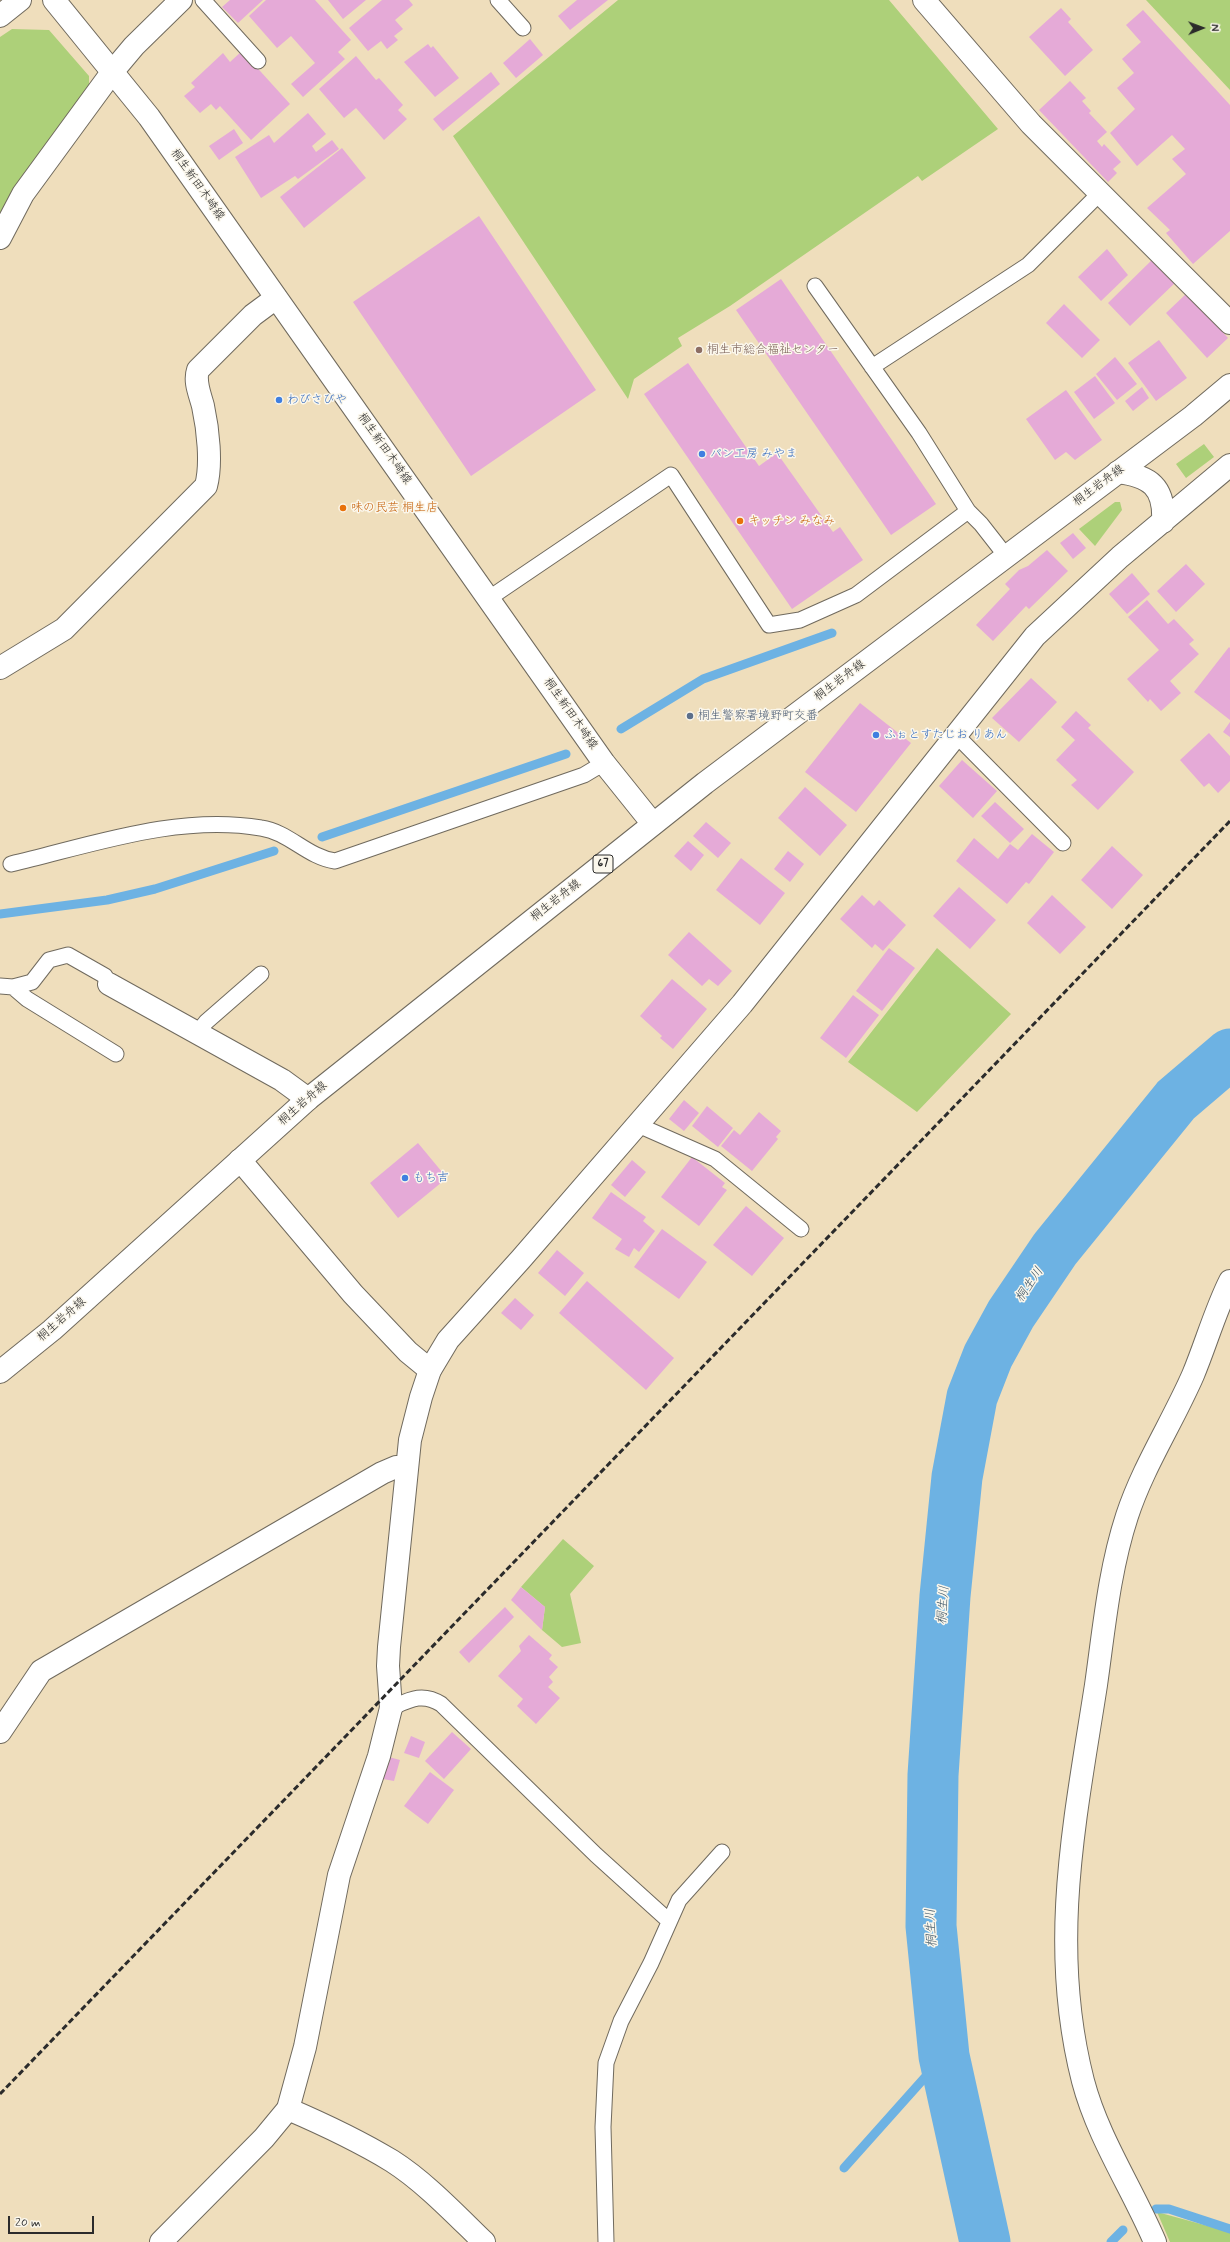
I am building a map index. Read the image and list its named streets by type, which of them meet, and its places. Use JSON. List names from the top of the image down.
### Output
{
  "streets": {
    "street": ["桐生新田木崎線", "桐生岩舟線", "67"]
  },
  "crossings": [
    ["桐生新田木崎線", "桐生岩舟線"]
  ],
  "water": ["桐生川"],
  "places": [
    "桐生市総合福祉センター",
    "わびさびや",
    "パン工房 みやま",
    "味の民芸 桐生店",
    "キッチン みなみ",
    "桐生警察署境野町交番",
    "ふぉとすたじお りあん",
    "もち吉"
  ],
  "scale_bar": "20 m",
  "north": "right"
}
